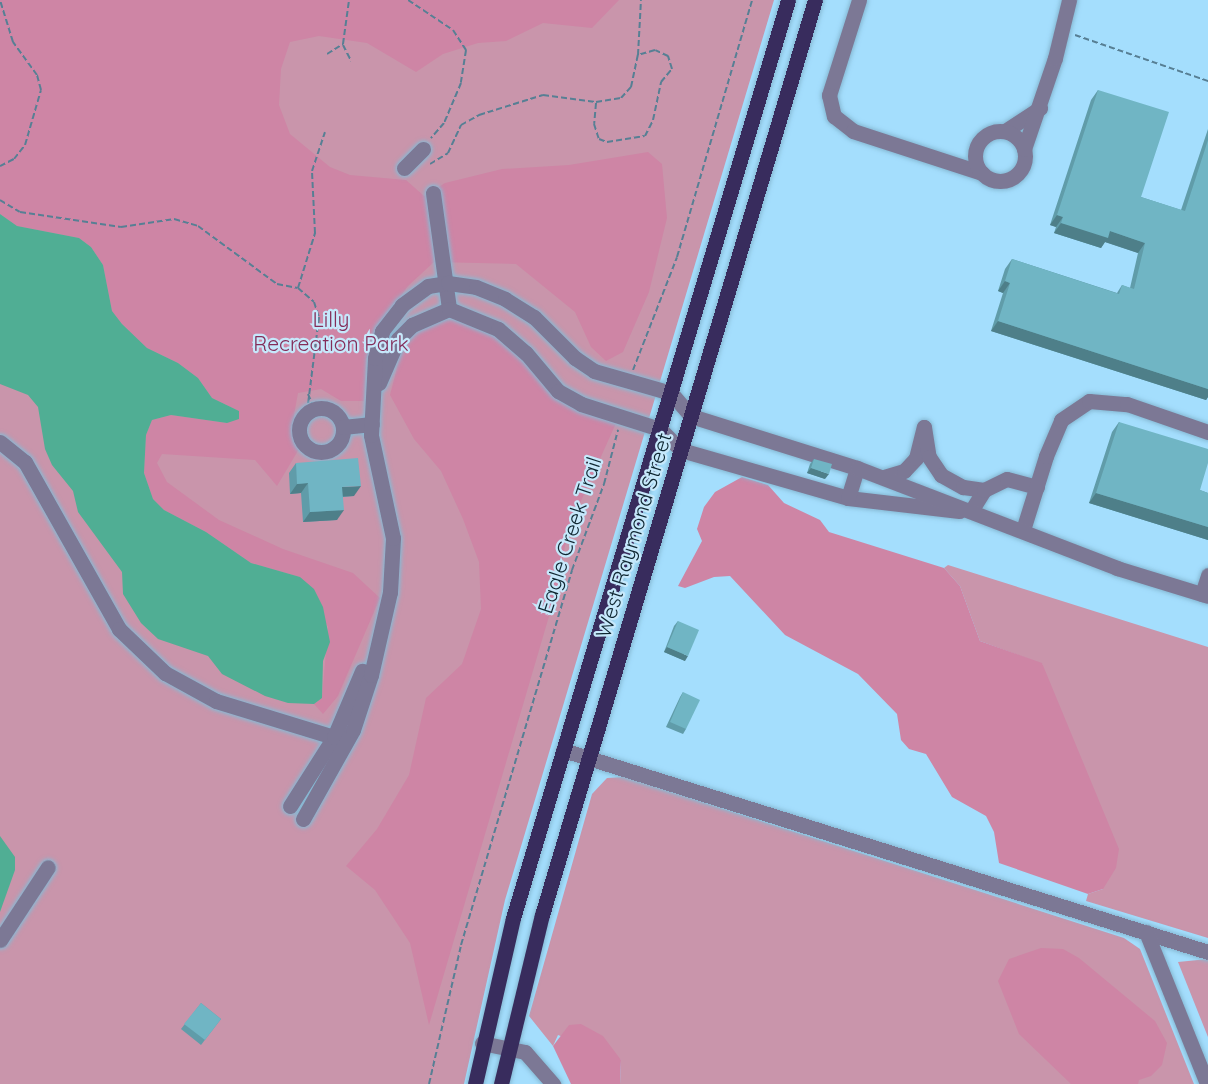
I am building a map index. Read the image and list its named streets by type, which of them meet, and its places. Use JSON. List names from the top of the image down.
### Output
{
  "streets": {
    "main road": ["West Raymond Street"],
    "path": ["Eagle Creek Trail"]
  },
  "parks": ["Lilly Recreation Park"]
}
